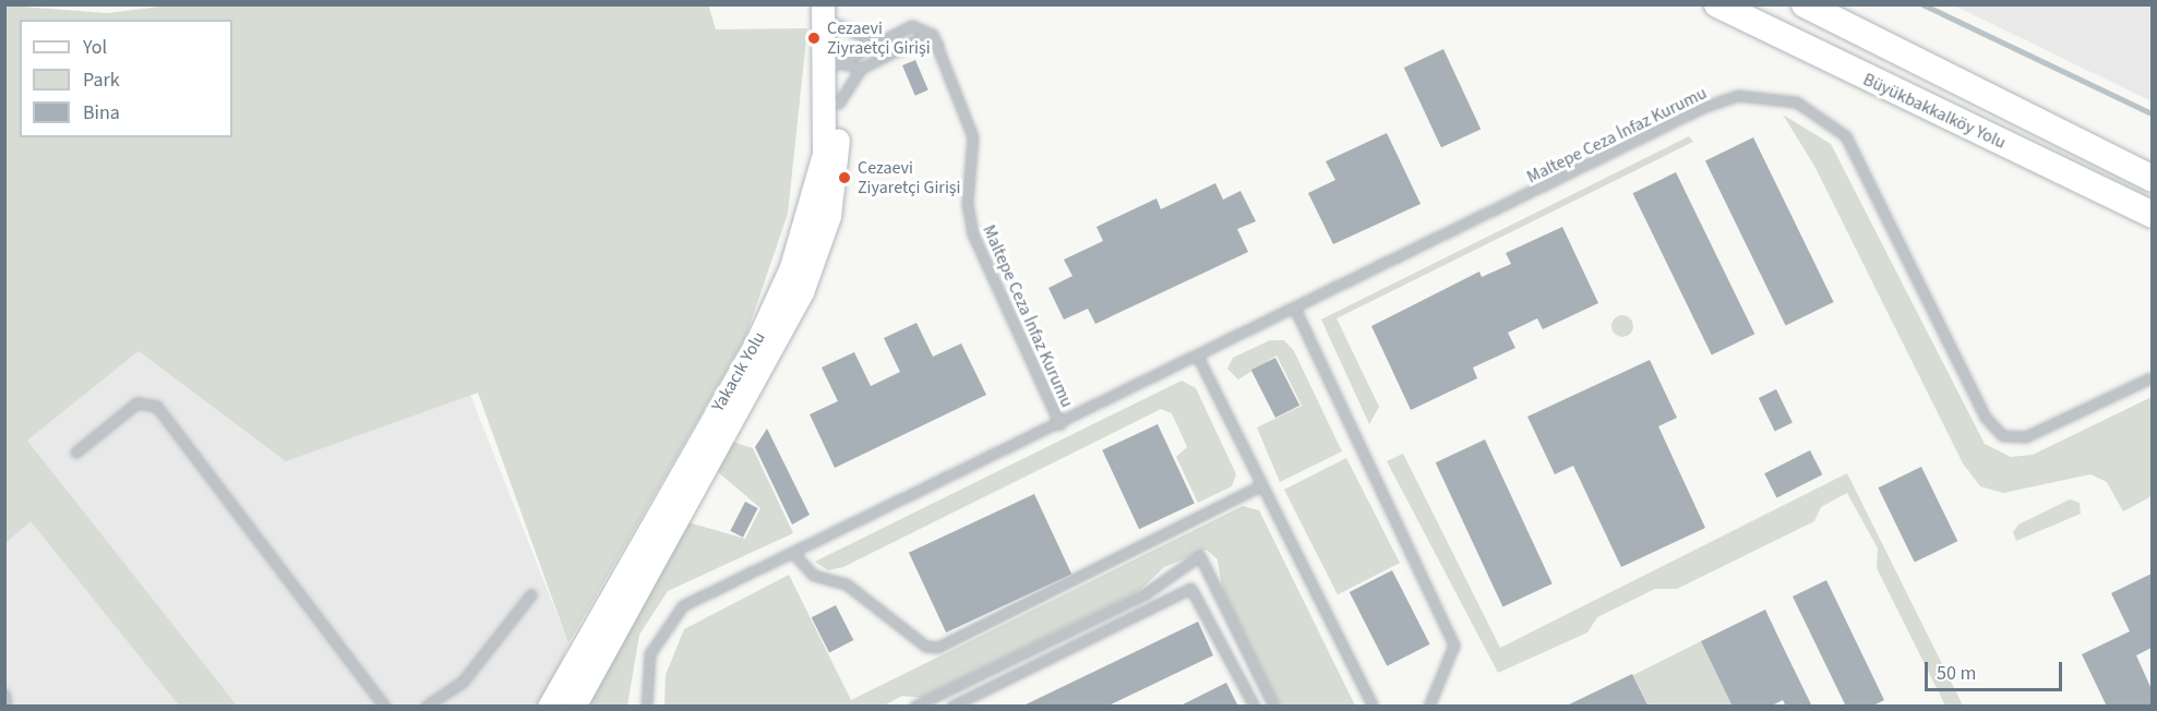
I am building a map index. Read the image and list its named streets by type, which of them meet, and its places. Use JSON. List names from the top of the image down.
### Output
{
  "streets": {
    "highway": ["Büyükbakkalköy Yolu"],
    "main road": ["Yakacık Yolu"],
    "lane": ["Maltepe Ceza İnfaz Kurumu"]
  },
  "places": ["Cezaevi Ziyraetçi Girişi", "Cezaevi Ziyaretçi Girişi"],
  "legend": ["Yol", "Park", "Bina"],
  "scale_bar": "50 m"
}
